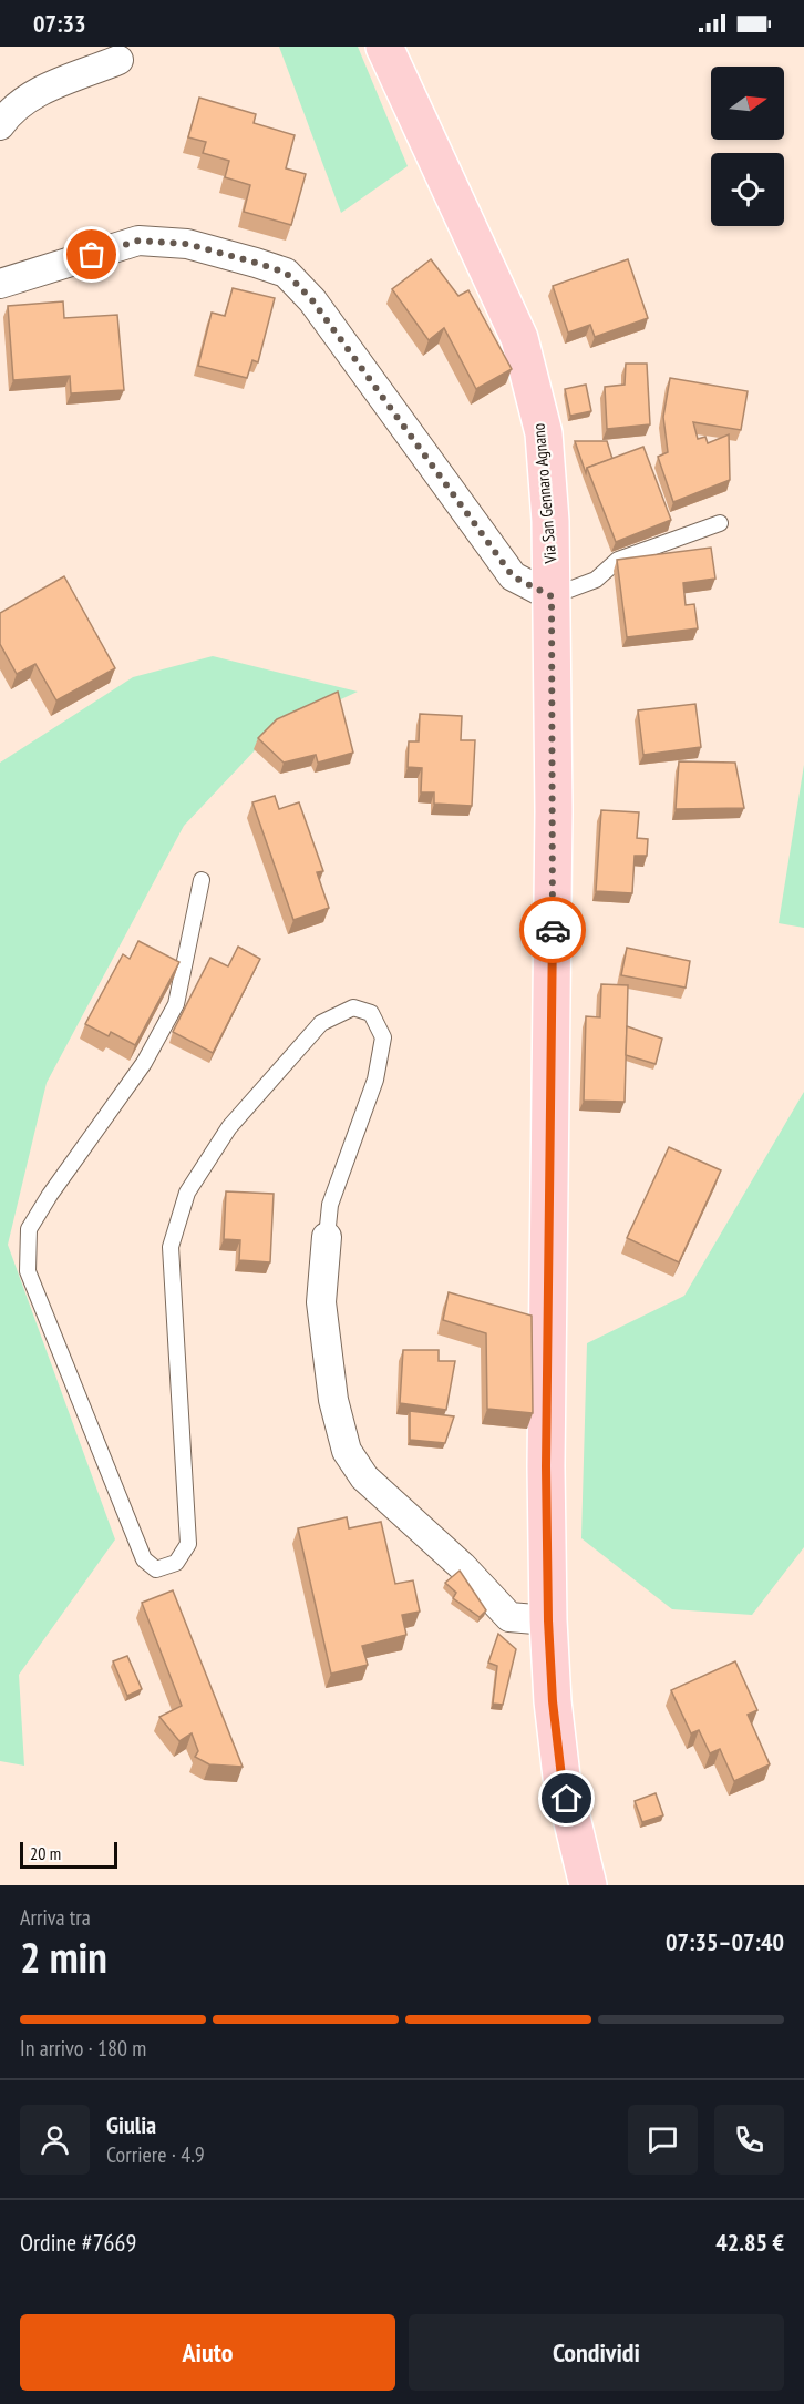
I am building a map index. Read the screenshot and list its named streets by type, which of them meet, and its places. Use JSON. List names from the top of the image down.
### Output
{
  "streets": {
    "main road": ["Via San Gennaro Agnano"]
  },
  "scale_bar": "20 m",
  "north": "right",
  "page": {
    "status": "07:33",
    "scale": "20 m",
    "heading": ["2 min", "Arriva tra", "07:35–07:40"],
    "panel": [
      "Giulia",
      "Corriere · 4.9",
      "Ordine #7669",
      "42.85 €"
    ],
    "bar": "In arrivo · 180 m",
    "buttons": ["Aiuto", "Condividi"]
  }
}
